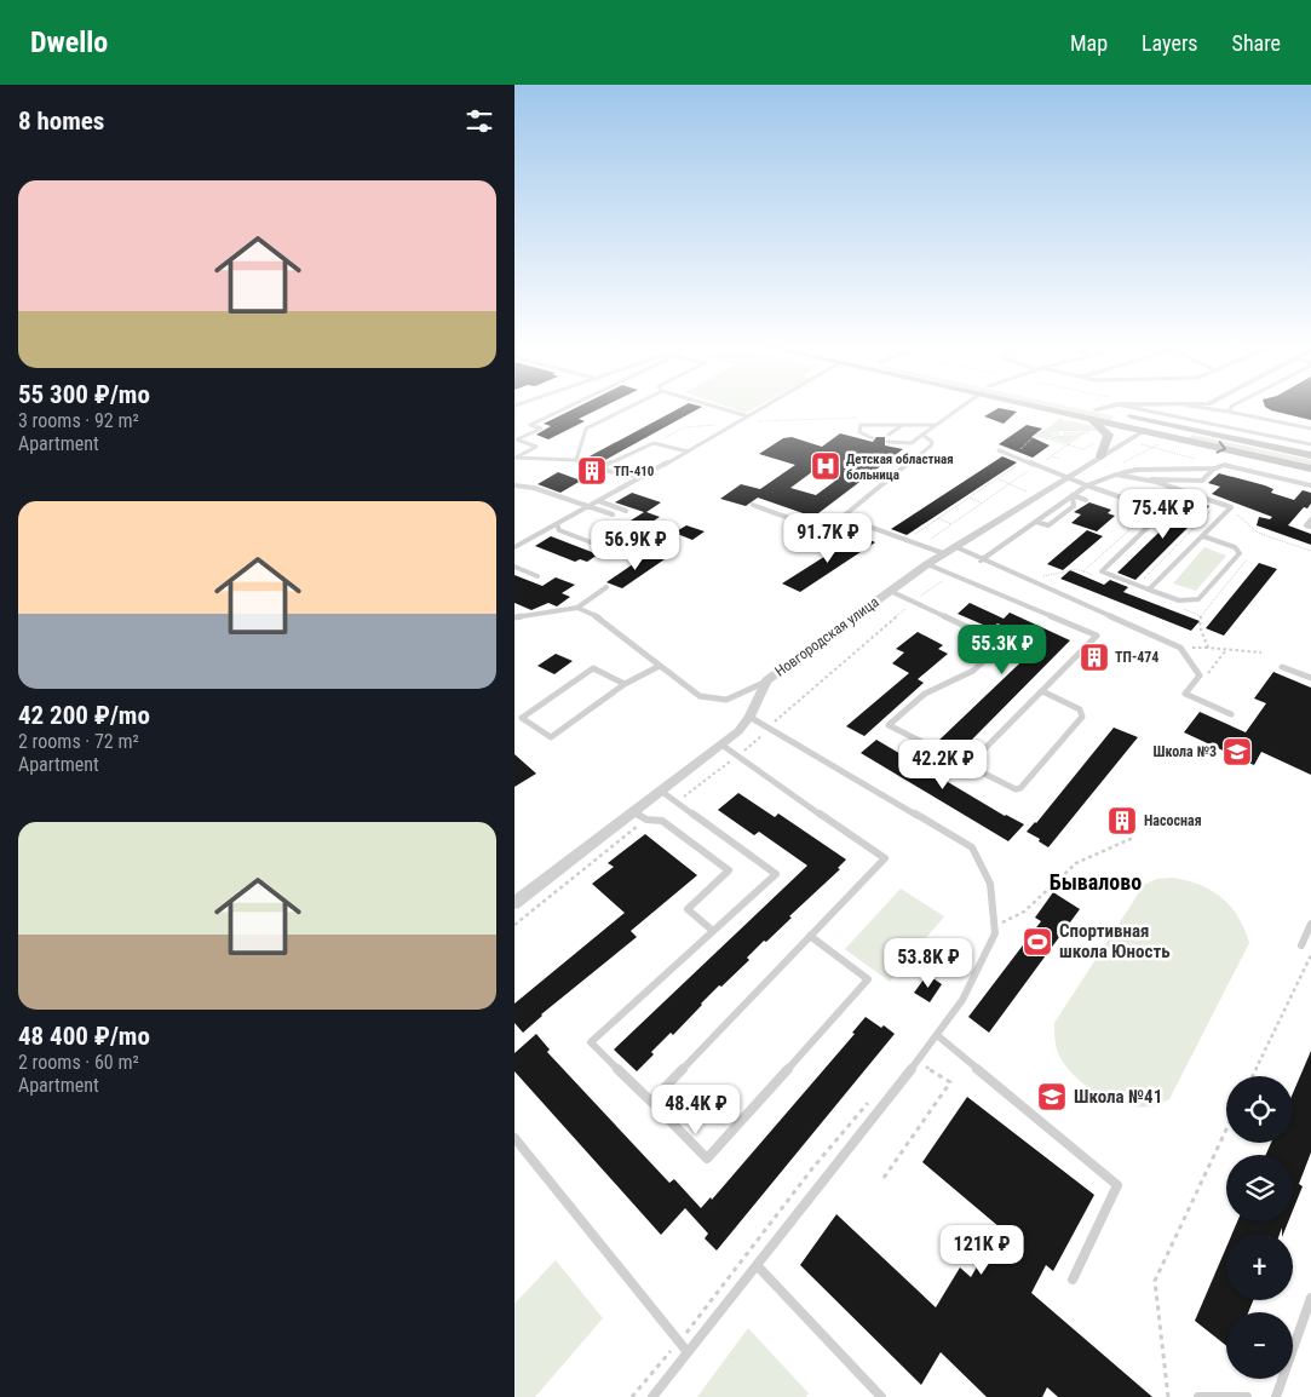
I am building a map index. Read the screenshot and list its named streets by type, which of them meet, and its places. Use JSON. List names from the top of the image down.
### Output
{
  "streets": {
    "street": ["Новгородская улица"]
  },
  "districts": ["Бывалово"],
  "places": {
    "hospital": ["Детская областная больница"],
    "building": ["ТП-410", "ТП-474", "Насосная"],
    "school or university": ["Школа №3", "Школа №41"],
    "sports": ["Спортивная школа Юность"]
  },
  "page": {
    "header": "Dwello",
    "nav": ["Map", "Layers", "Share"],
    "heading": "8 homes",
    "list": [
      {
        "name": "55 300 ₽/mo",
        "note": "3 rooms · 92 m² · Apartment"
      },
      {
        "name": "42 200 ₽/mo",
        "note": "2 rooms · 72 m² · Apartment"
      },
      {
        "name": "48 400 ₽/mo",
        "note": "2 rooms · 60 m² · Apartment"
      }
    ],
    "price": [
      "75.4K ₽",
      "91.7K ₽",
      "56.9K ₽",
      "55.3K ₽",
      "42.2K ₽",
      "53.8K ₽",
      "48.4K ₽",
      "121K ₽"
    ],
    "map_buttons": ["+", "−"]
  }
}
